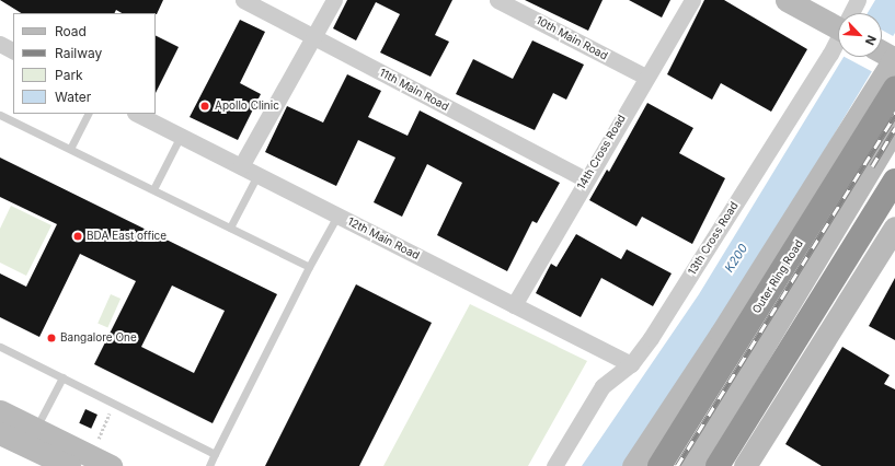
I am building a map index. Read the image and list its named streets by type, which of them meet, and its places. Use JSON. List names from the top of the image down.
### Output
{
  "streets": {
    "highway": ["Outer Ring Road"],
    "street": [
      "10th Main Road",
      "11th Main Road",
      "14th Cross Road",
      "12th Main Road",
      "13th Cross Road"
    ]
  },
  "crossings": [
    ["10th Main Road", "14th Cross Road"],
    ["11th Main Road", "14th Cross Road"],
    ["14th Cross Road", "12th Main Road"],
    ["12th Main Road", "13th Cross Road"]
  ],
  "water": ["K200"],
  "places": ["Apollo Clinic", "BDA East office", "Bangalore One"],
  "legend": [
    "Road",
    "Railway",
    "Park",
    "Water"
  ],
  "north": "bottom right"
}
